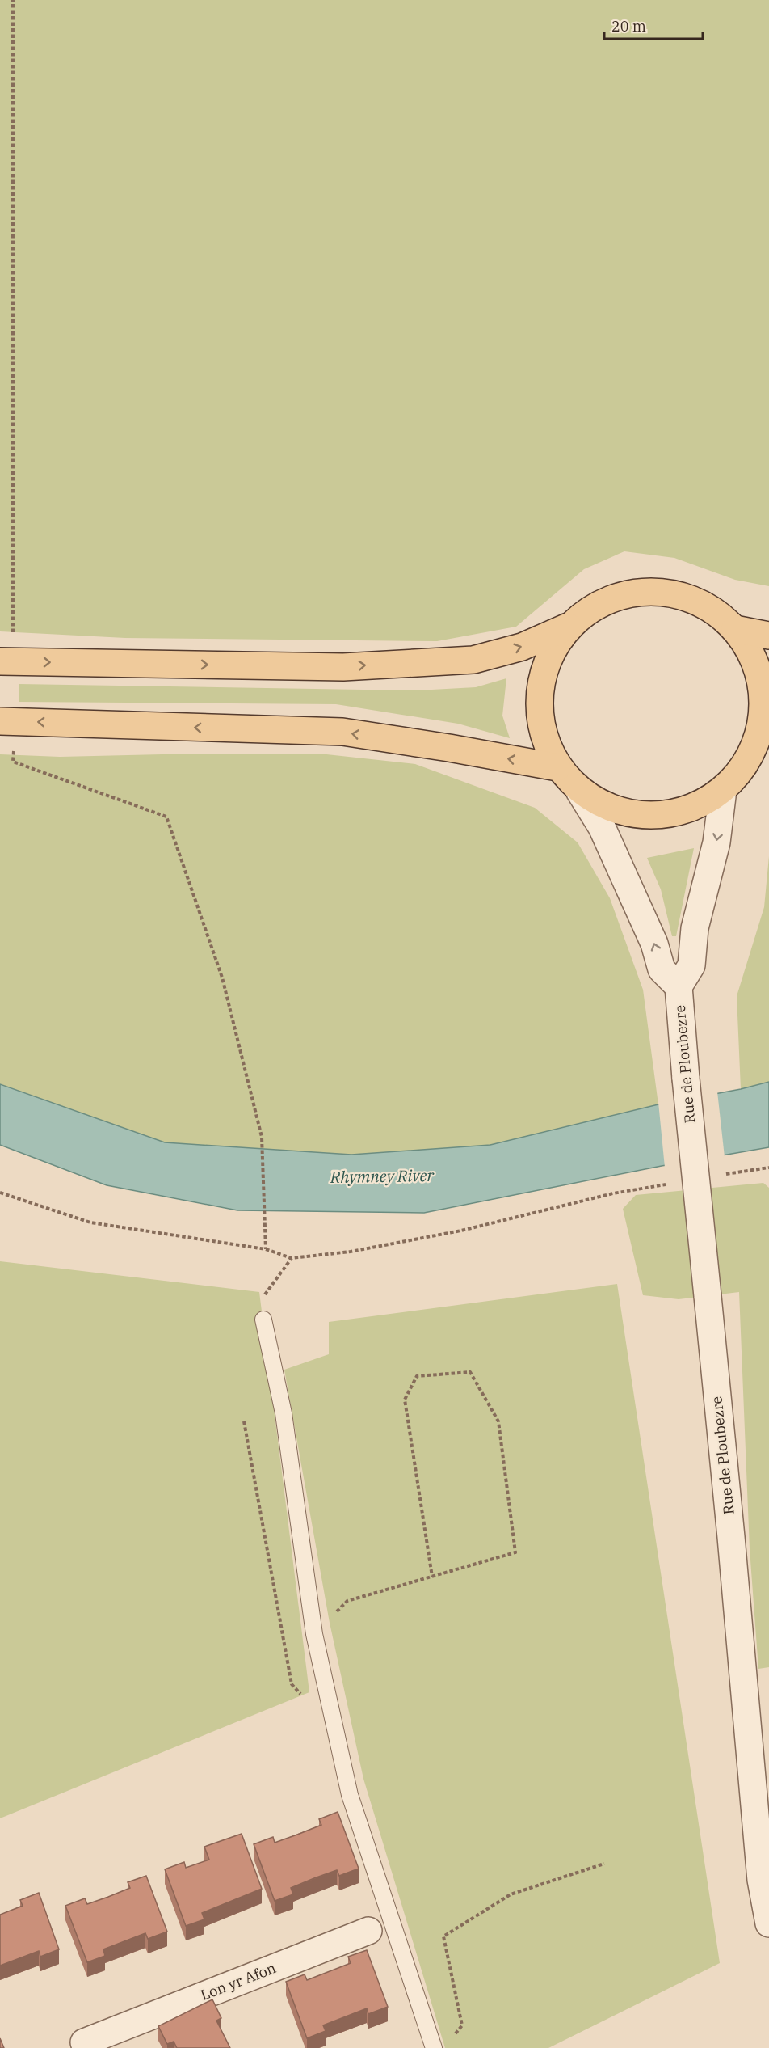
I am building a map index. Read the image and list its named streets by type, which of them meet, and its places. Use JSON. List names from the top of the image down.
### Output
{
  "streets": {
    "street": ["Rue de Ploubezre", "Lon yr Afon"]
  },
  "water": ["Rhymney River"],
  "scale_bar": "20 m"
}
